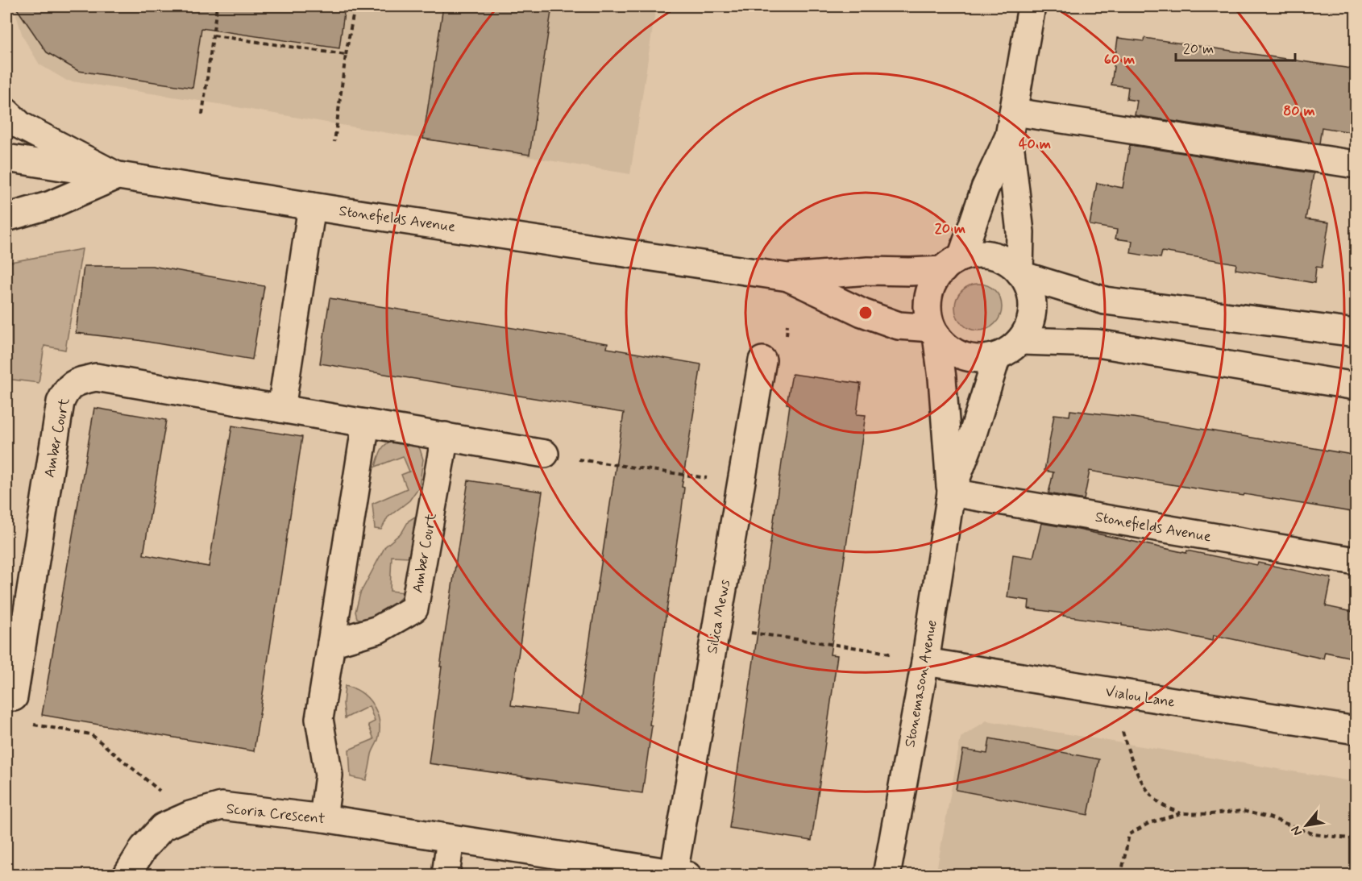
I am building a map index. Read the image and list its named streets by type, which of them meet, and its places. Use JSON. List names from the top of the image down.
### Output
{
  "streets": {
    "street": [
      "Stonefields Avenue",
      "Amber Court",
      "Silica Mews",
      "Stonemason Avenue",
      "Vialou Lane",
      "Scoria Crescent"
    ]
  },
  "crossings": [
    ["Stonefields Avenue", "Stonemason Avenue"],
    ["Silica Mews", "Scoria Crescent"],
    ["Stonemason Avenue", "Vialou Lane"]
  ],
  "scale_bar": "20 m",
  "north": "bottom left",
  "rings": [
    "60 m",
    "80 m",
    "40 m",
    "20 m"
  ]
}
